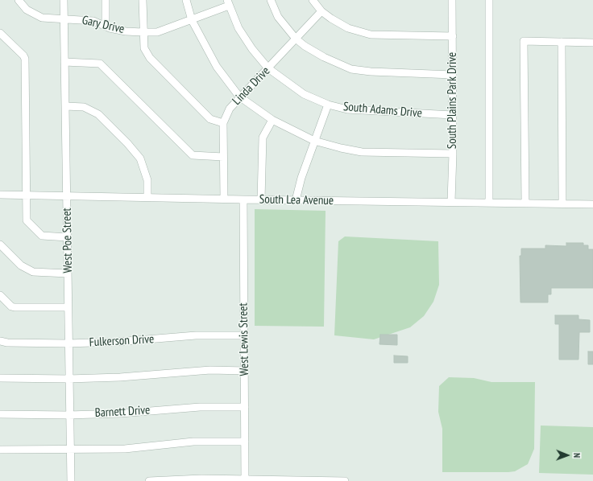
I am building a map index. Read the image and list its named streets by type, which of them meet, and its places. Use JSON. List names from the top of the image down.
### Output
{
  "streets": {
    "street": [
      "Gary Drive",
      "Linda Drive",
      "South Plains Park Drive",
      "South Adams Drive",
      "South Lea Avenue",
      "West Poe Street",
      "West Lewis Street",
      "Fulkerson Drive",
      "Barnett Drive"
    ]
  },
  "crossings": [
    ["Gary Drive", "South Adams Drive"],
    ["Gary Drive", "West Poe Street"],
    ["Linda Drive", "South Adams Drive"],
    ["Linda Drive", "South Lea Avenue"],
    ["South Plains Park Drive", "South Adams Drive"],
    ["South Plains Park Drive", "South Lea Avenue"],
    ["South Lea Avenue", "West Poe Street"],
    ["South Lea Avenue", "West Lewis Street"],
    ["West Poe Street", "Fulkerson Drive"],
    ["West Poe Street", "Barnett Drive"],
    ["West Lewis Street", "Fulkerson Drive"],
    ["West Lewis Street", "Barnett Drive"]
  ],
  "north": "right"
}
